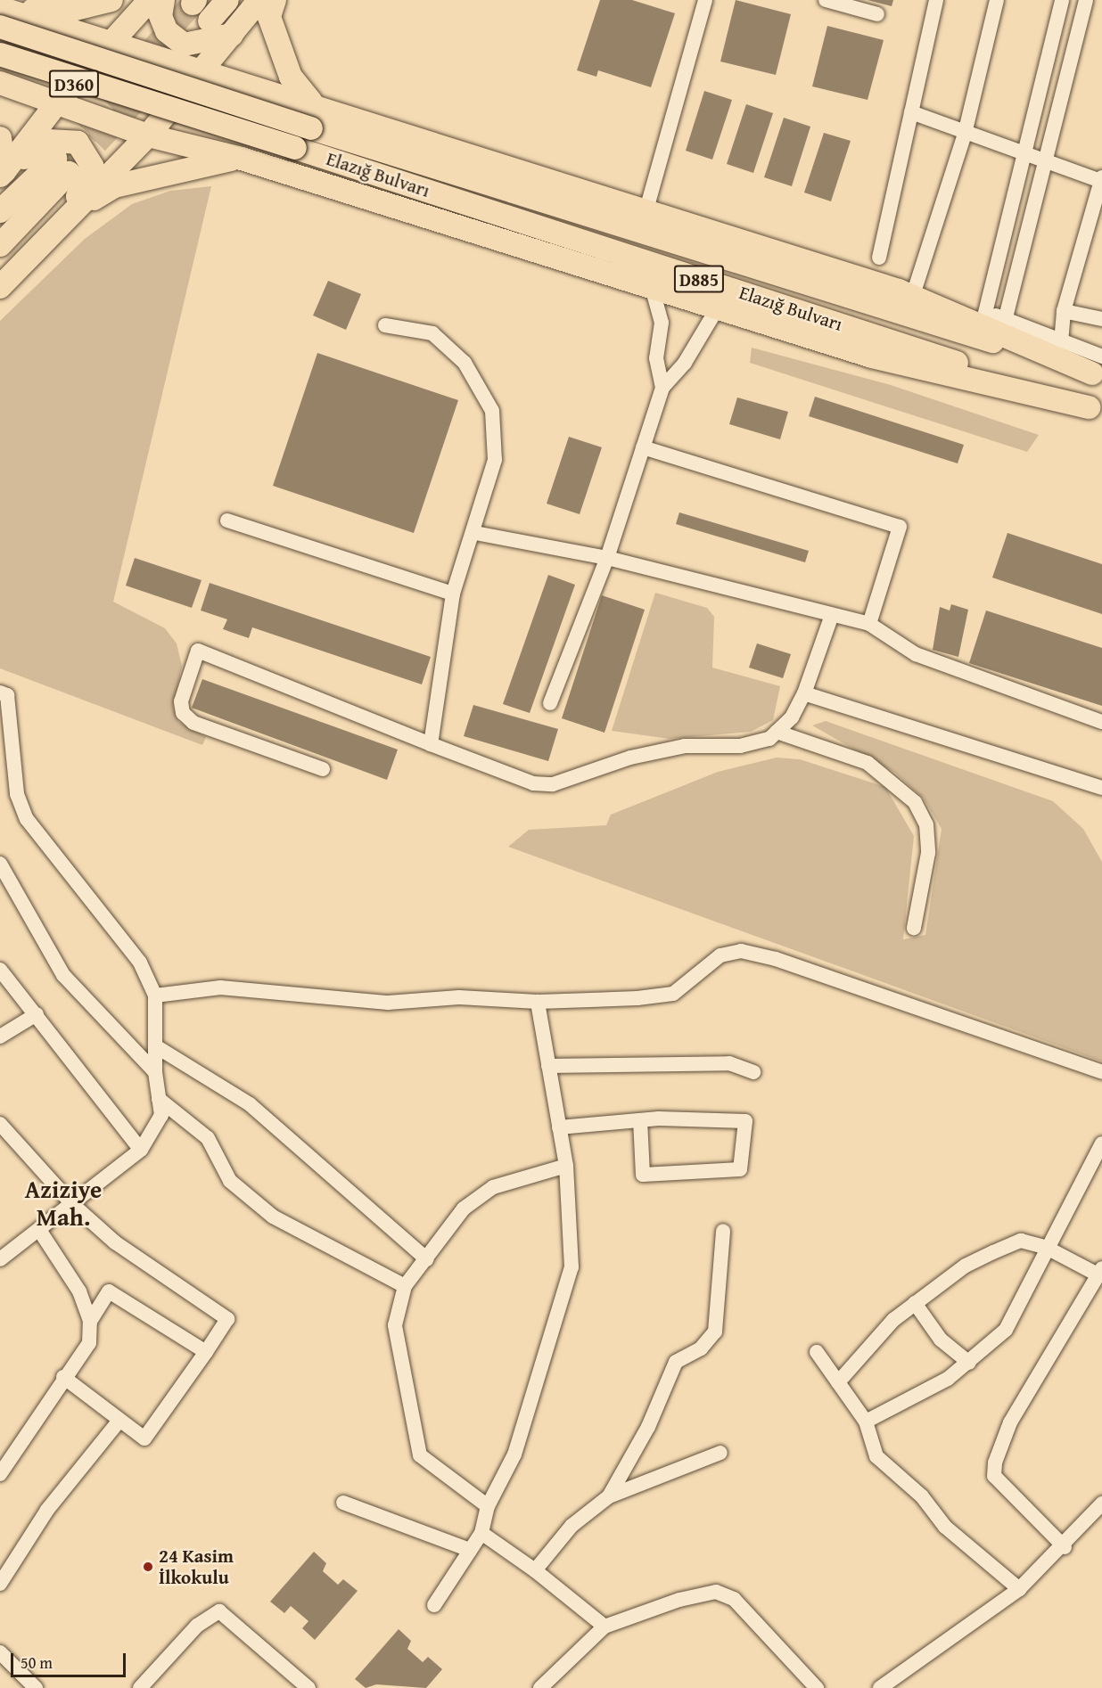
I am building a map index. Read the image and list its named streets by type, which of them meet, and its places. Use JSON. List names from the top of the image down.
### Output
{
  "streets": {
    "highway": ["D360", "Elazığ Bulvarı", "D885"]
  },
  "districts": ["Aziziye Mah."],
  "places": ["24 Kasim İlkokulu"],
  "scale_bar": "50 m"
}
